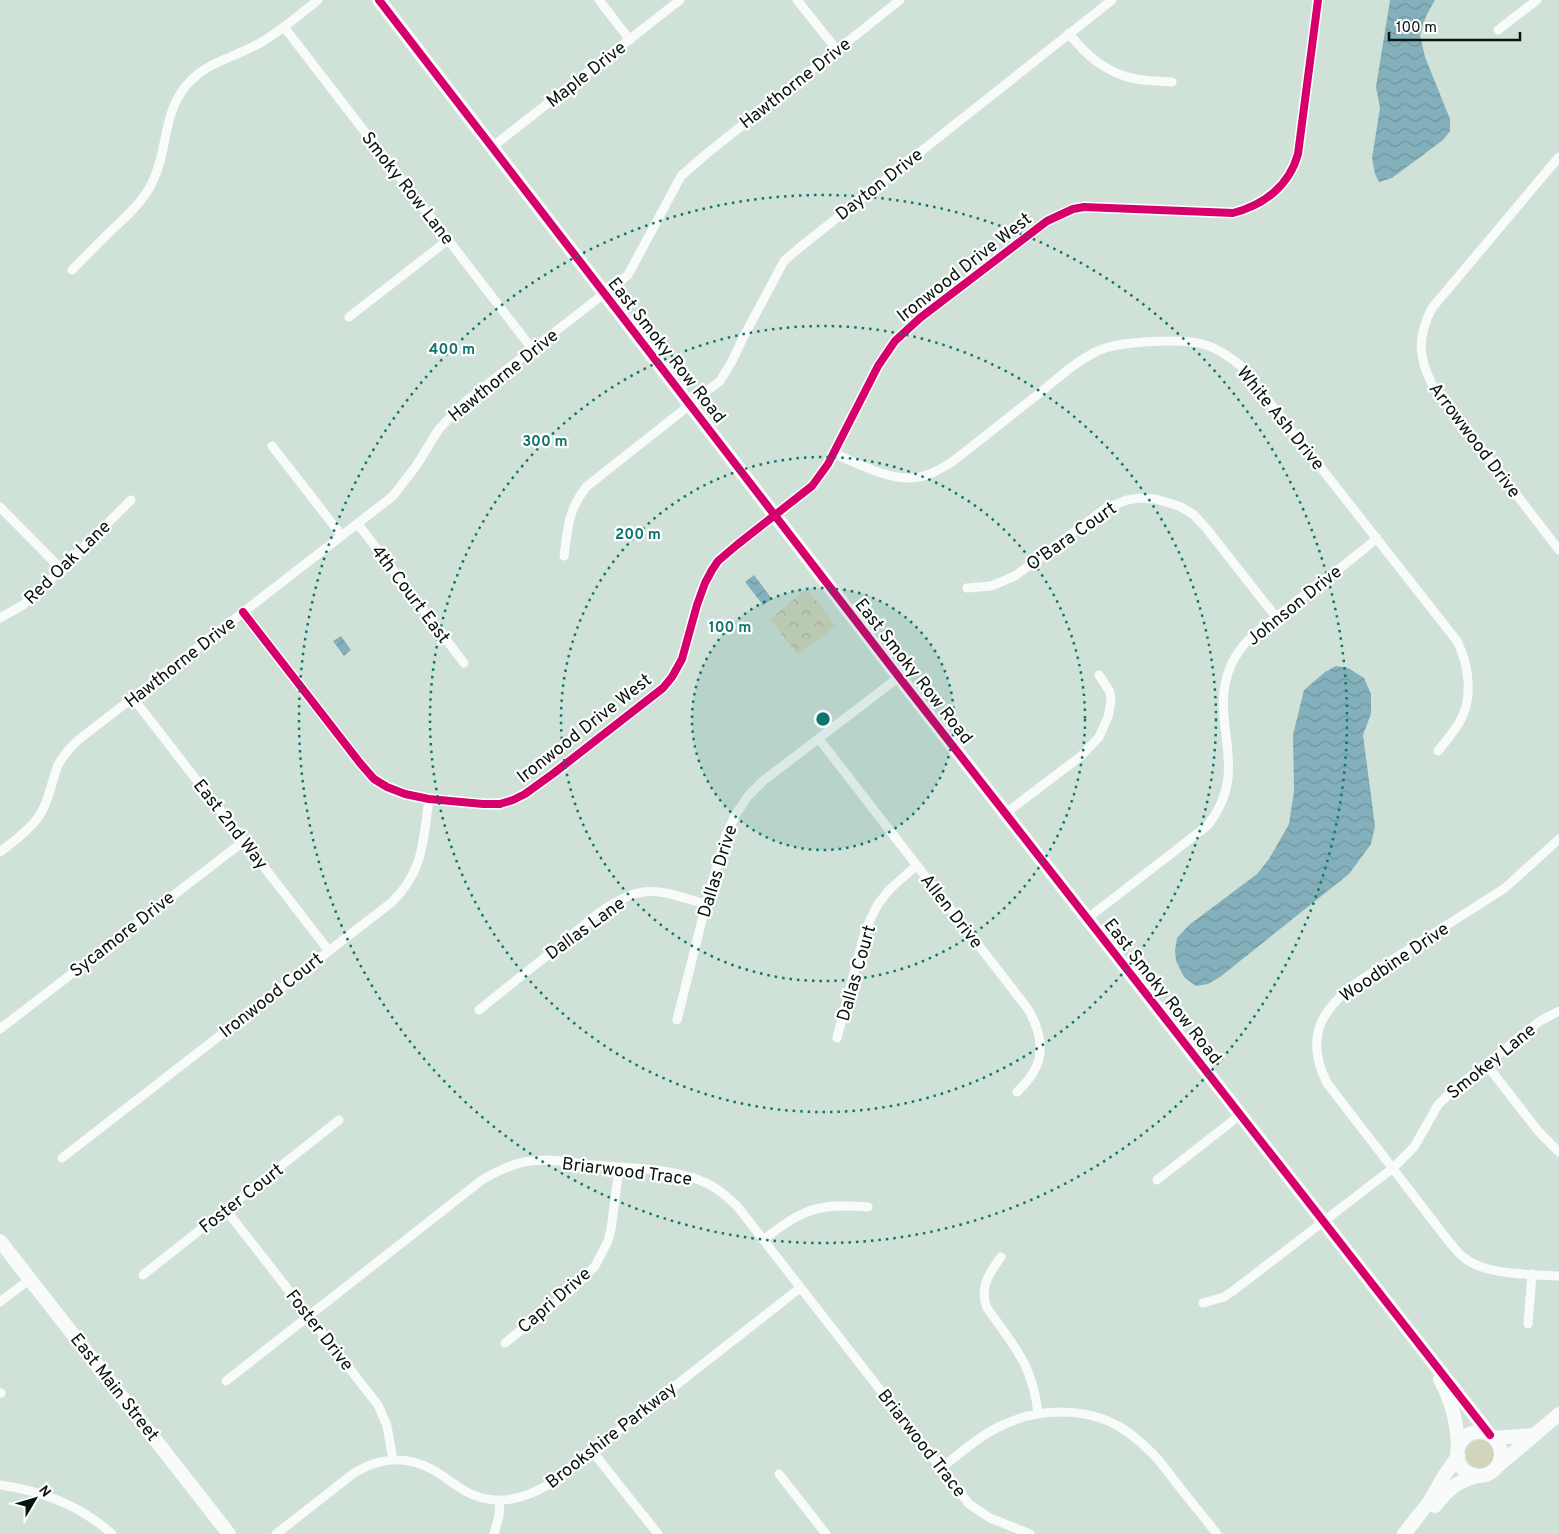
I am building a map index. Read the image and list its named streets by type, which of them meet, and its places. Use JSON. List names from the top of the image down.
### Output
{
  "streets": {
    "street": [
      "Maple Drive",
      "Hawthorne Drive",
      "Dayton Drive",
      "Smoky Row Lane",
      "Ironwood Drive West",
      "East Smoky Row Road",
      "White Ash Drive",
      "Arrowwood Drive",
      "O'Bara Court",
      "Red Oak Lane",
      "4th Court East",
      "Johnson Drive",
      "East 2nd Way",
      "Dallas Drive",
      "Allen Drive",
      "Dallas Lane",
      "Sycamore Drive",
      "Woodbine Drive",
      "Dallas Court",
      "Ironwood Court",
      "Smokey Lane",
      "Briarwood Trace",
      "Foster Court",
      "Capri Drive",
      "Foster Drive",
      "East Main Street",
      "Brookshire Parkway"
    ]
  },
  "crossings": [
    ["Maple Drive", "East Smoky Row Road"],
    ["Hawthorne Drive", "Smoky Row Lane"],
    ["Hawthorne Drive", "Ironwood Drive West"],
    ["Hawthorne Drive", "East Smoky Row Road"],
    ["Hawthorne Drive", "4th Court East"],
    ["Hawthorne Drive", "East 2nd Way"],
    ["Dayton Drive", "East Smoky Row Road"],
    ["Ironwood Drive West", "East Smoky Row Road"],
    ["Ironwood Drive West", "White Ash Drive"],
    ["Ironwood Drive West", "Ironwood Court"],
    ["East Smoky Row Road", "Johnson Drive"],
    ["East Smoky Row Road", "Dallas Drive"],
    ["East Smoky Row Road", "Smokey Lane"],
    ["White Ash Drive", "Johnson Drive"],
    ["O'Bara Court", "Johnson Drive"],
    ["East 2nd Way", "Sycamore Drive"],
    ["East 2nd Way", "Ironwood Court"],
    ["Dallas Drive", "Allen Drive"],
    ["Dallas Drive", "Dallas Lane"],
    ["Allen Drive", "Dallas Court"],
    ["Woodbine Drive", "Smokey Lane"],
    ["Briarwood Trace", "Capri Drive"],
    ["Briarwood Trace", "Foster Drive"],
    ["Briarwood Trace", "Brookshire Parkway"],
    ["Foster Court", "Foster Drive"],
    ["Foster Drive", "Brookshire Parkway"]
  ],
  "scale_bar": "100 m",
  "north": "top right",
  "rings": [
    "400 m",
    "300 m",
    "200 m",
    "100 m"
  ]
}
